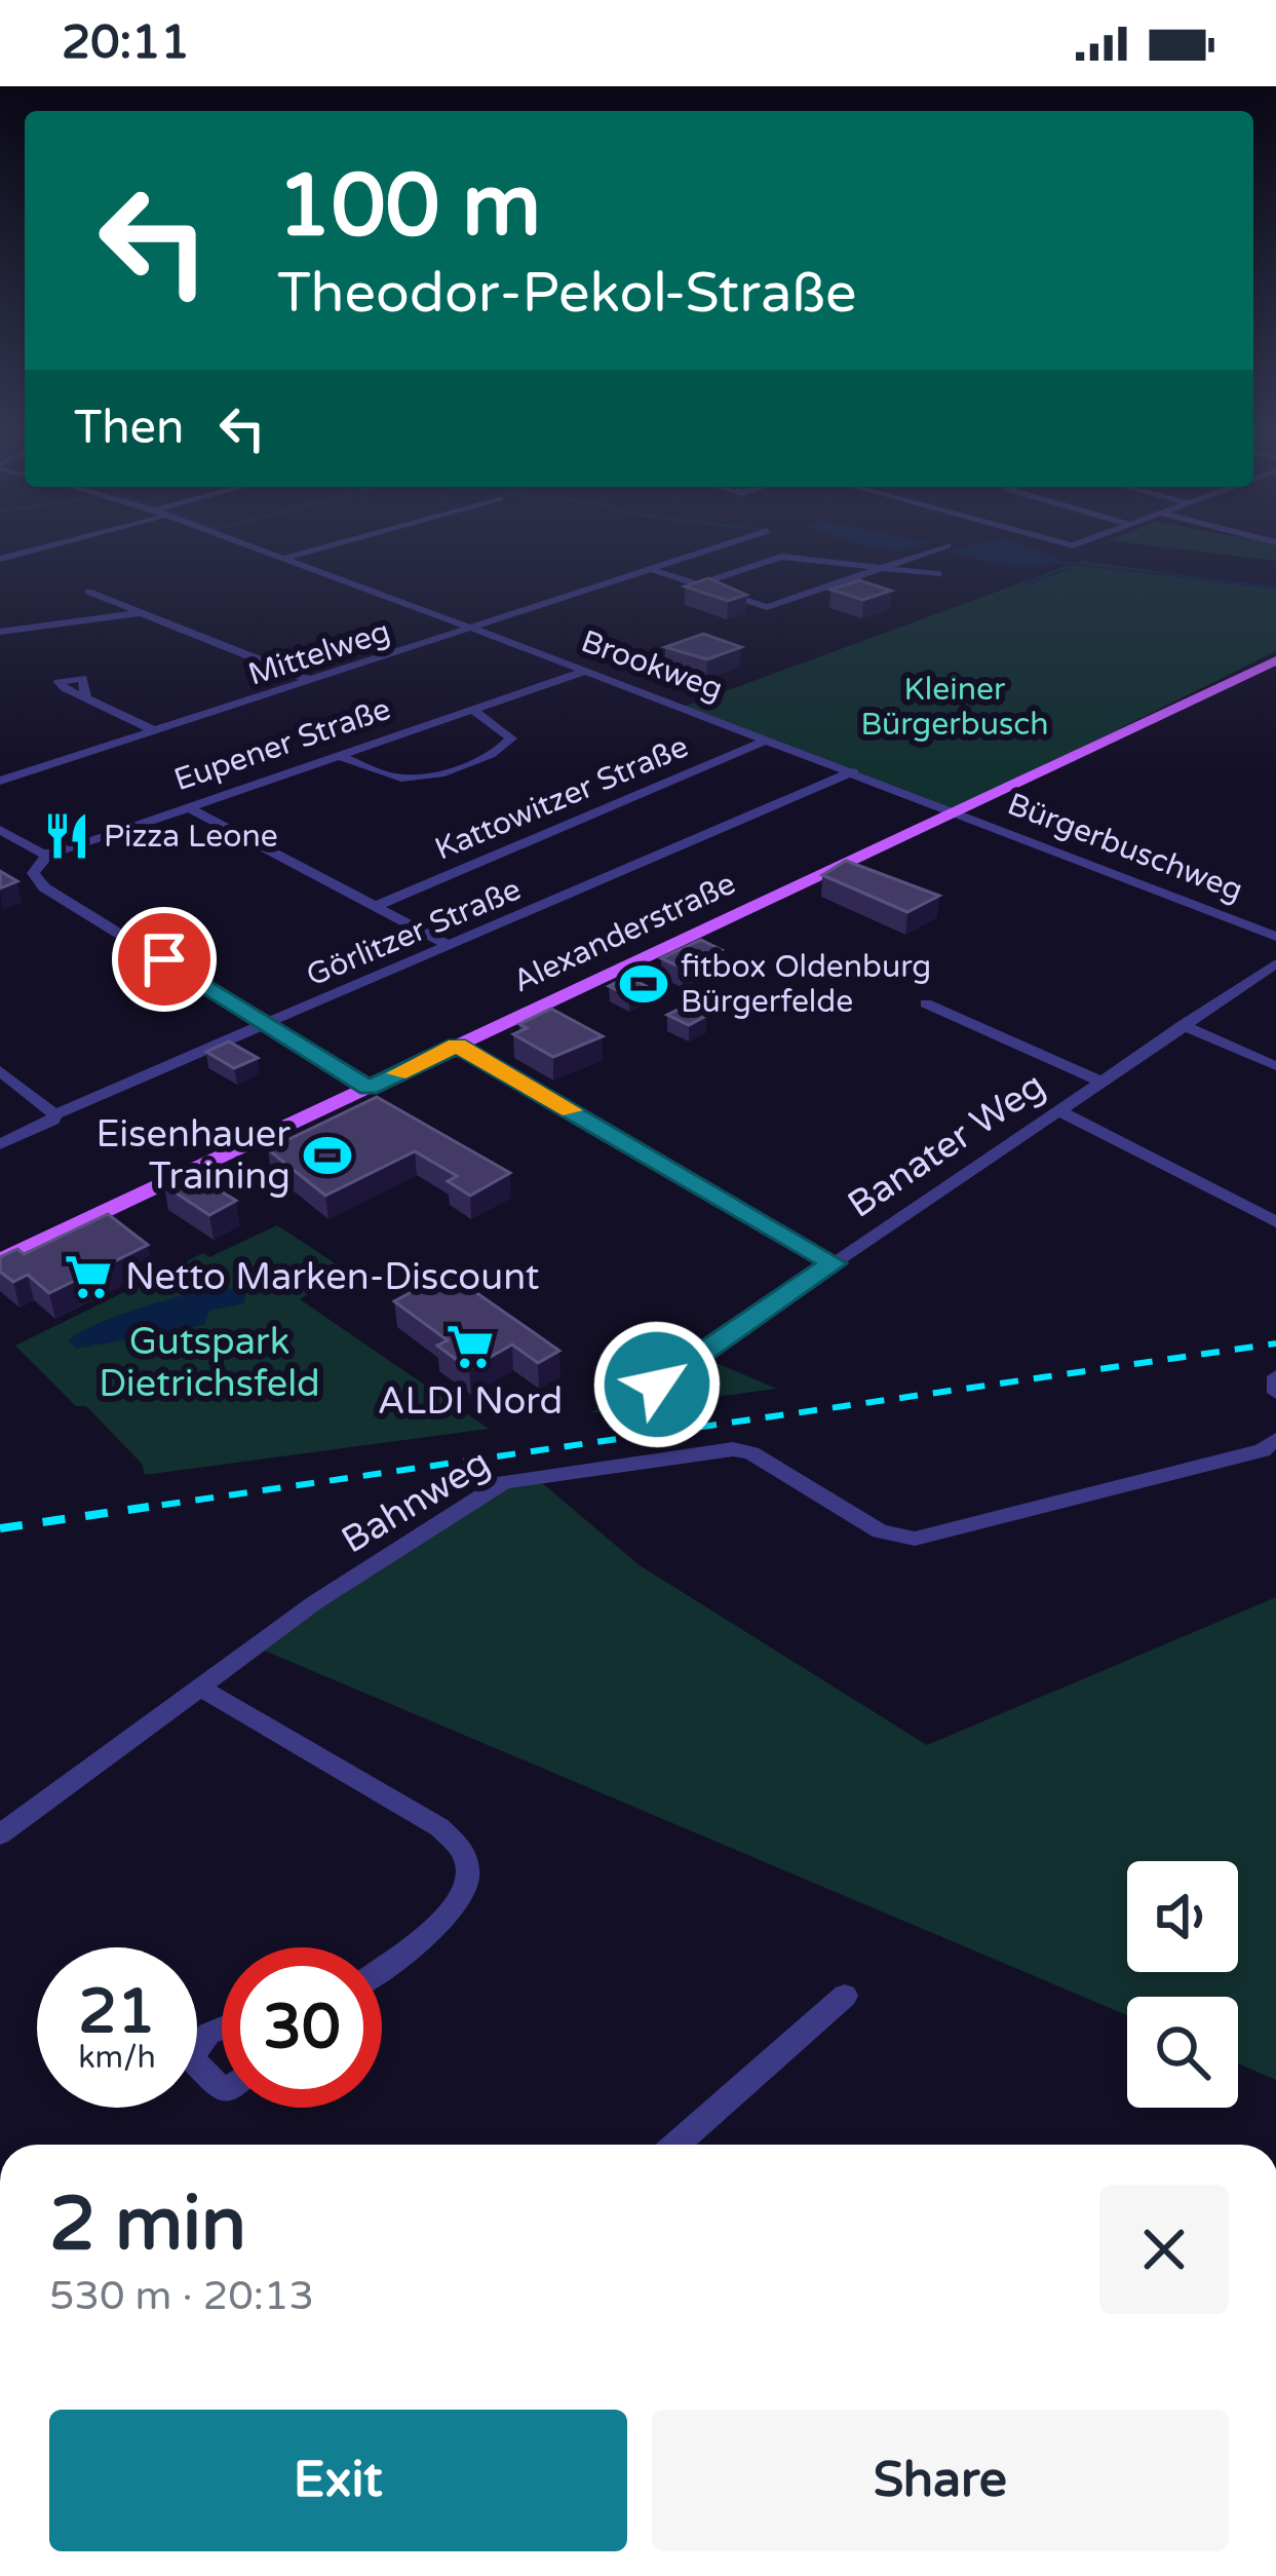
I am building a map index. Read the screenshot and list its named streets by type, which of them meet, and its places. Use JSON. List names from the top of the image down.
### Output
{
  "streets": {
    "main road": ["Alexanderstraße"],
    "street": [
      "Mittelweg",
      "Brookweg",
      "Eupener Straße",
      "Kattowitzer Straße",
      "Bürgerbuschweg",
      "Görlitzer Straße",
      "Banater Weg",
      "Bahnweg"
    ]
  },
  "crossings": [
    ["Mittelweg", "Brookweg"],
    ["Brookweg", "Eupener Straße"],
    ["Brookweg", "Kattowitzer Straße"],
    ["Brookweg", "Bürgerbuschweg"],
    ["Brookweg", "Görlitzer Straße"],
    ["Brookweg", "Alexanderstraße"],
    ["Bürgerbuschweg", "Alexanderstraße"]
  ],
  "parks": ["Kleiner Bürgerbusch", "Gutspark Dietrichsfeld"],
  "places": {
    "restaurant": ["Pizza Leone"],
    "sports": ["fitbox Oldenburg Bürgerfelde", "Eisenhauer Training"],
    "supermarket": ["Netto Marken-Discount", "ALDI Nord"]
  },
  "page": {
    "status": "20:11",
    "turn": ["100 m", "Theodor-Pekol-Straße"],
    "then": "Then",
    "speed": "21 km/h",
    "limit": "30",
    "heading": ["2 min", "530 m · 20:13"],
    "buttons": ["Exit", "Share"]
  }
}
